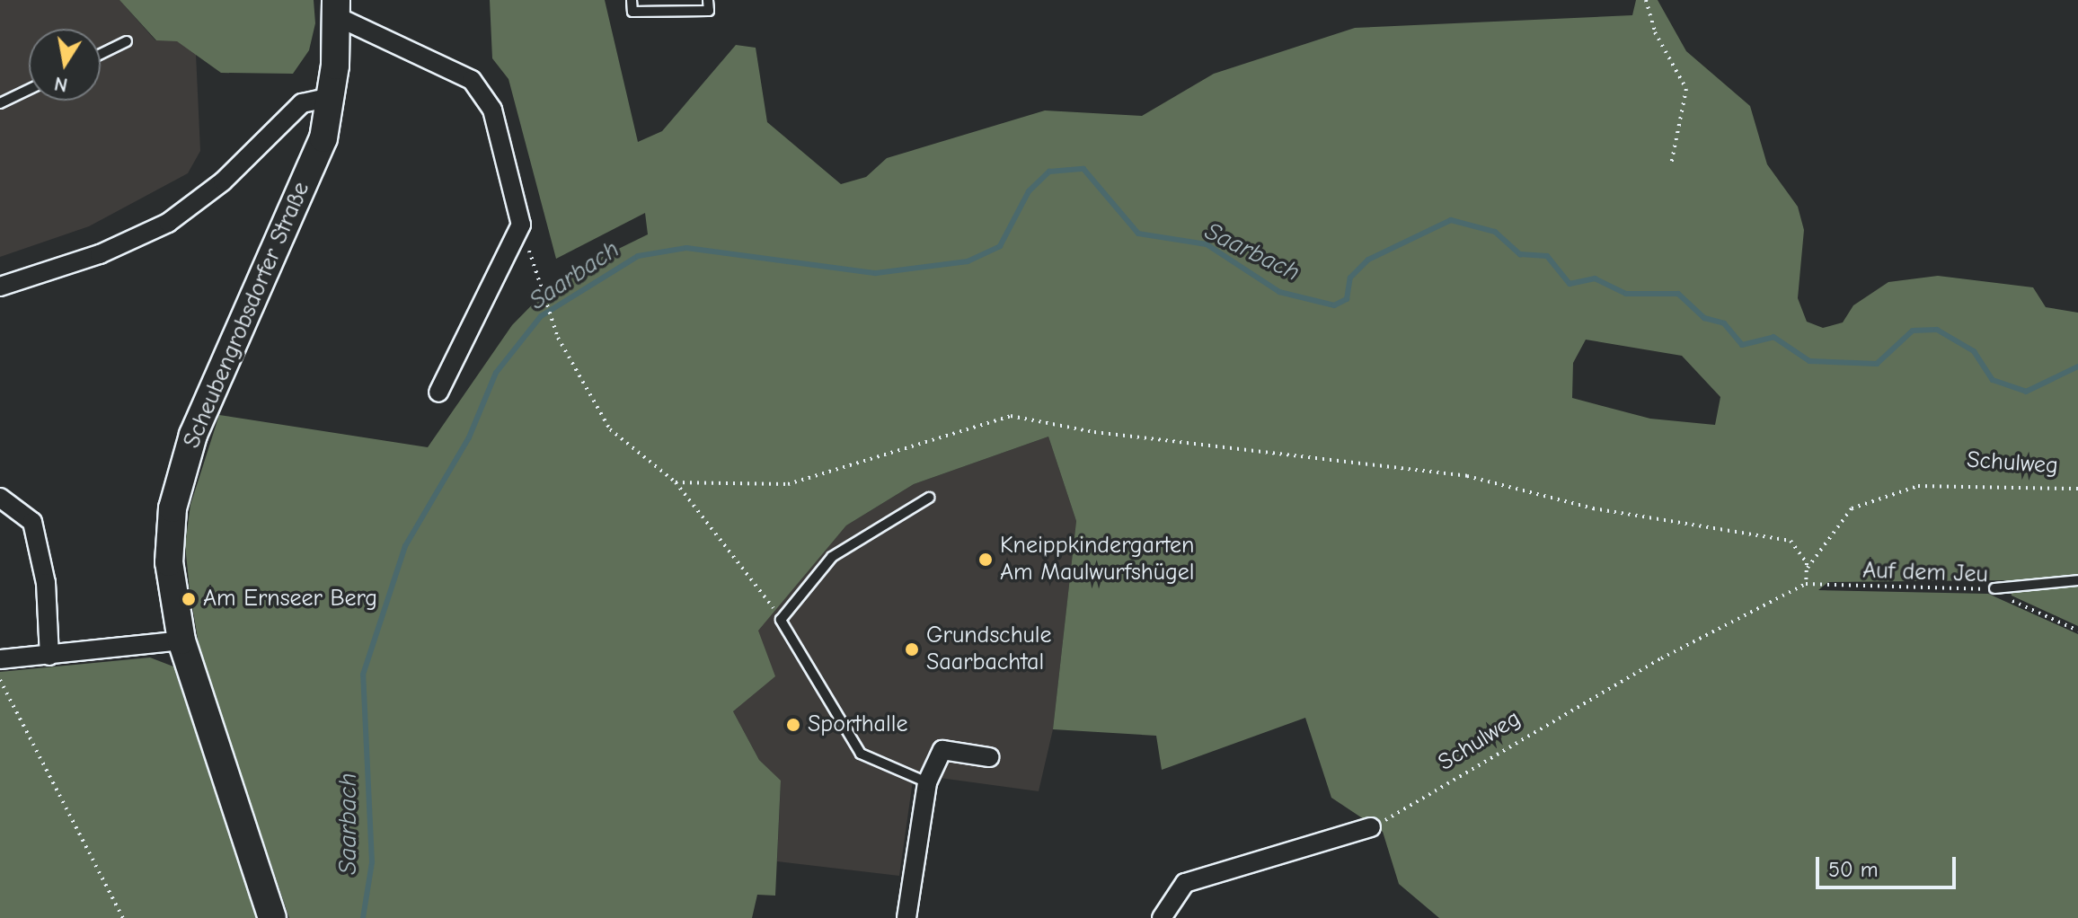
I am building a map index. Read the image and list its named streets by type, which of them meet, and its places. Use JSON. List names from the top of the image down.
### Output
{
  "streets": {
    "main road": ["Scheubengrobsdorfer Straße"],
    "path": ["Schulweg", "Auf dem Jeu"]
  },
  "crossings": [
    ["Schulweg", "Auf dem Jeu"]
  ],
  "water": ["Saarbach"],
  "places": [
    "Kneippkindergarten Am Maulwurfshügel",
    "Am Ernseer Berg",
    "Grundschule Saarbachtal",
    "Sporthalle"
  ],
  "scale_bar": "50 m",
  "north": "bottom"
}
